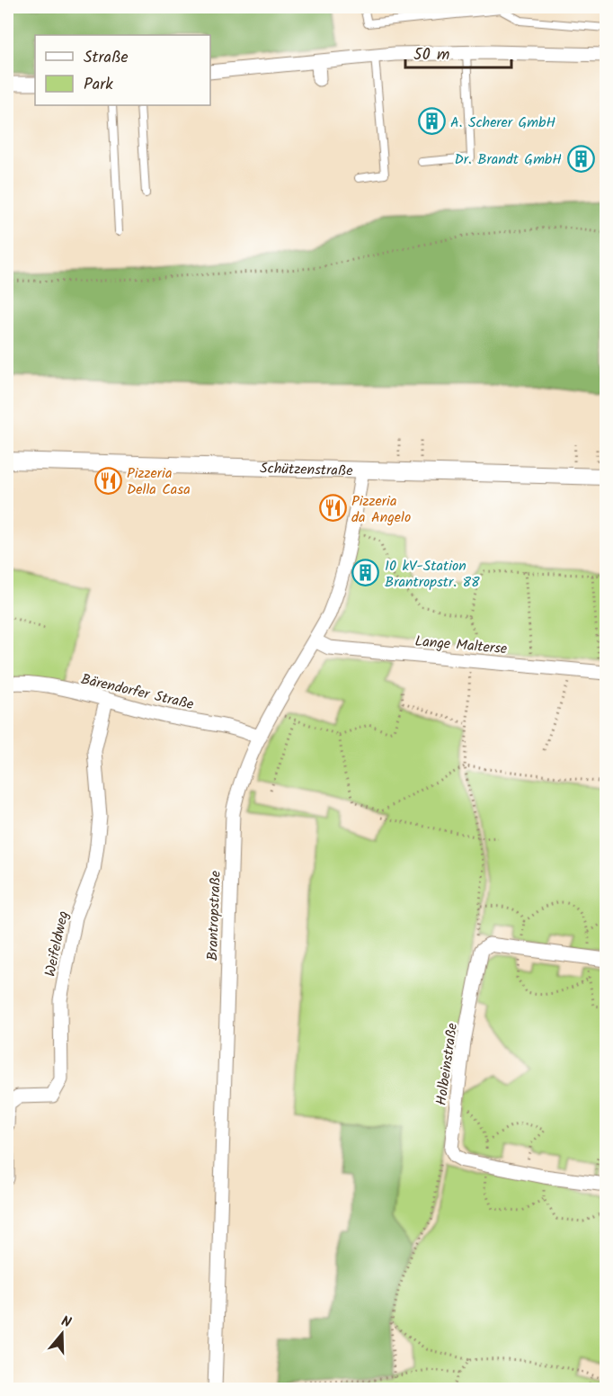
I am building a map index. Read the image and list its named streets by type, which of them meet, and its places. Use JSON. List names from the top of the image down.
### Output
{
  "streets": {
    "street": [
      "Schützenstraße",
      "Lange Malterse",
      "Bärendorfer Straße",
      "Brantropstraße",
      "Weifeldweg",
      "Holbeinstraße"
    ]
  },
  "crossings": [
    ["Schützenstraße", "Brantropstraße"],
    ["Lange Malterse", "Brantropstraße"],
    ["Bärendorfer Straße", "Brantropstraße"],
    ["Bärendorfer Straße", "Weifeldweg"]
  ],
  "places": {
    "building": ["A. Scherer GmbH", "Dr. Brandt GmbH", "10 kV-Station Brantropstr. 88"],
    "restaurant": ["Pizzeria Della Casa", "Pizzeria da Angelo"]
  },
  "legend": ["Straße", "Park"],
  "scale_bar": "50 m",
  "north": "top"
}
